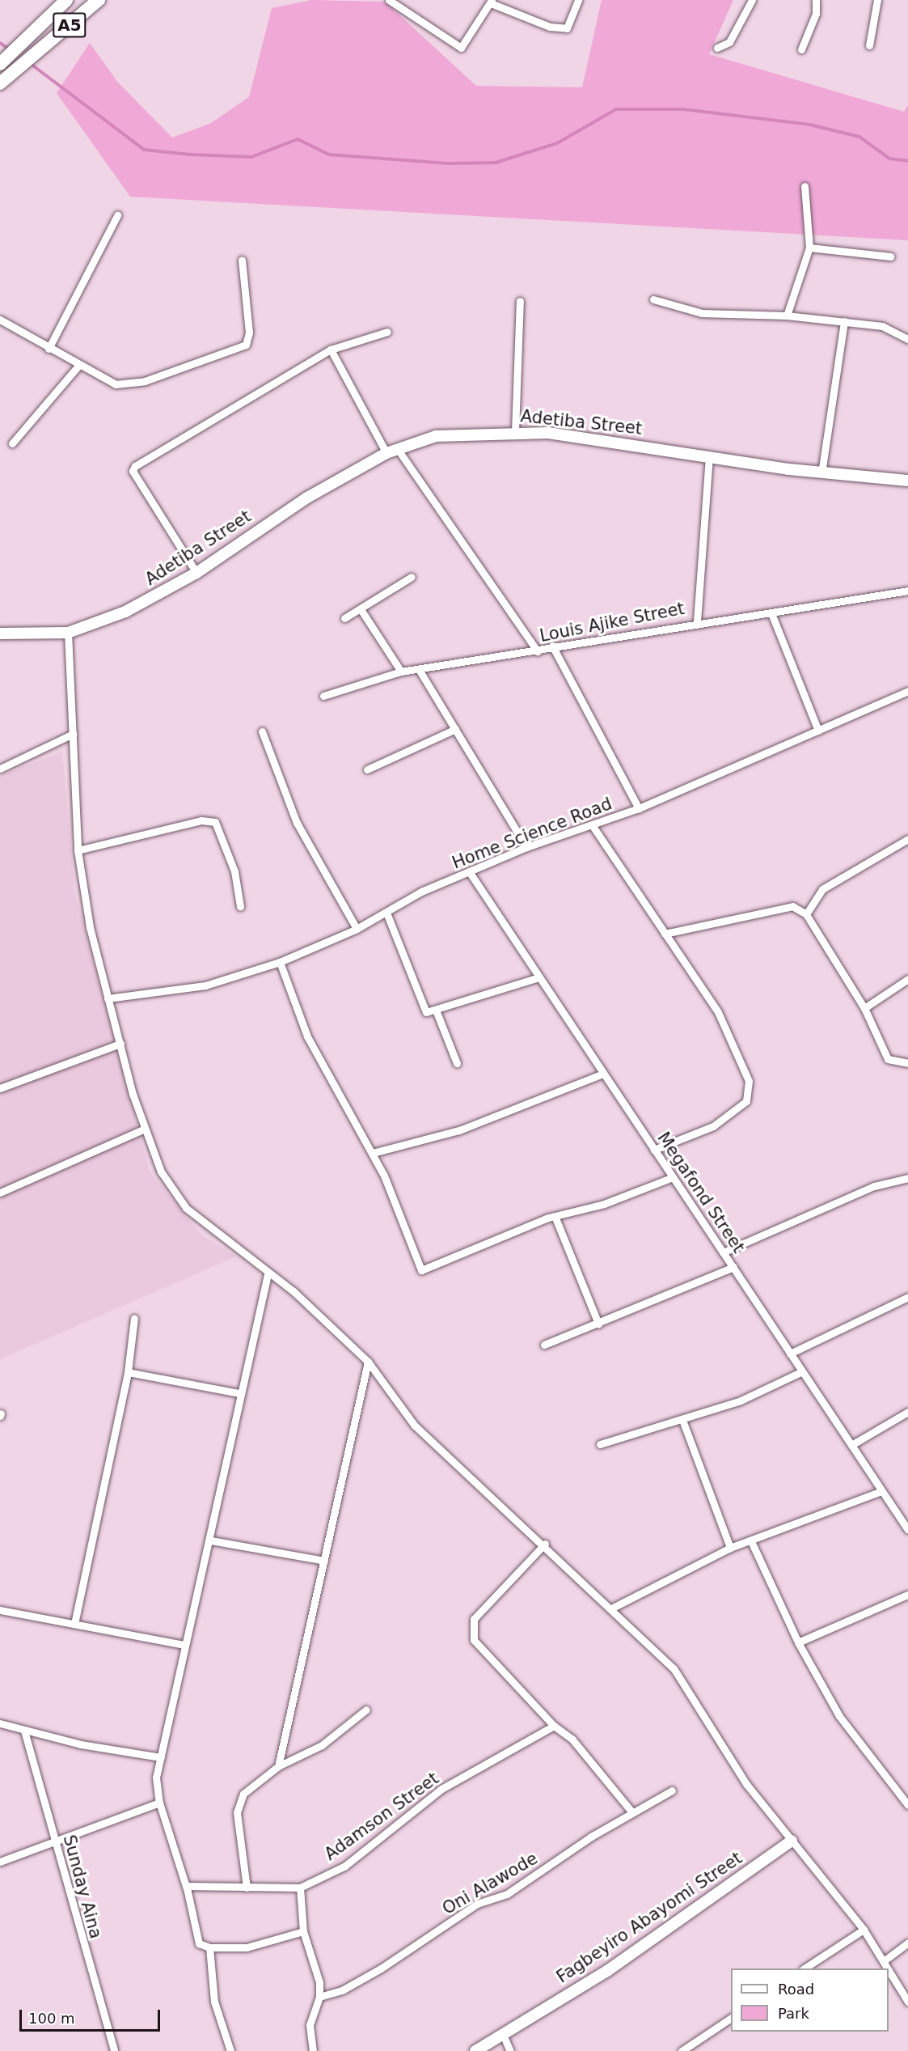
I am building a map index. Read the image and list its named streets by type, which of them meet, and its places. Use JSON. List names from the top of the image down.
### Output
{
  "streets": {
    "highway": ["A5"],
    "street": [
      "Adetiba Street",
      "Louis Ajike Street",
      "Home Science Road",
      "Megafond Street",
      "Adamson Street",
      "Oni Alawode",
      "Sunday Aina",
      "Fagbeyiro Abayomi Street"
    ]
  },
  "crossings": [
    ["Home Science Road", "Megafond Street"]
  ],
  "legend": ["Road", "Park"],
  "scale_bar": "100 m"
}
